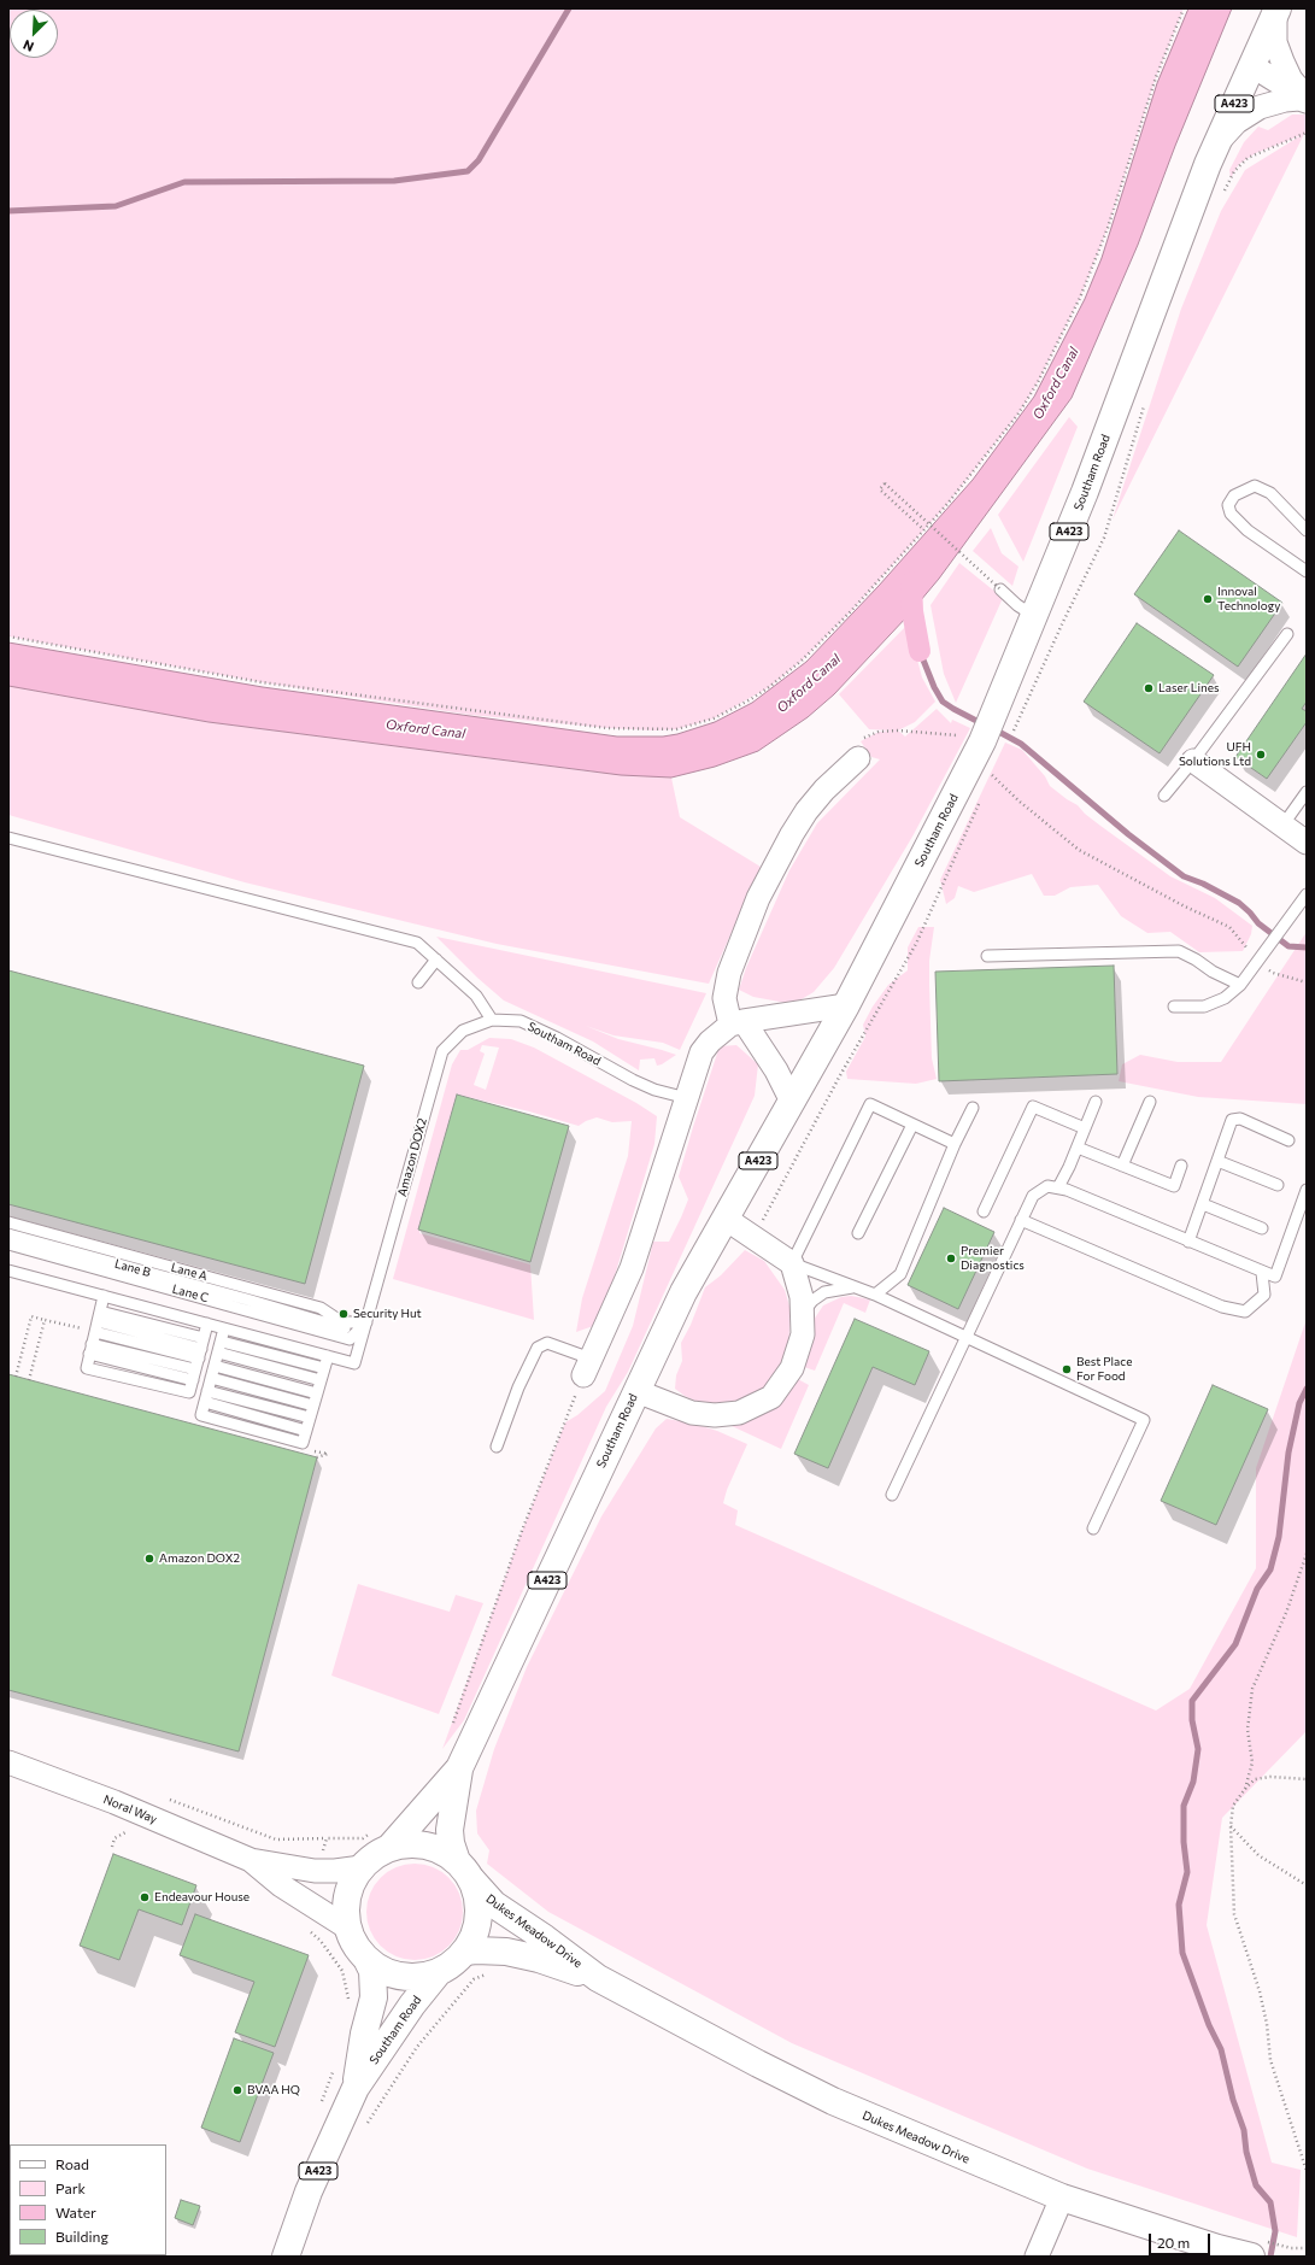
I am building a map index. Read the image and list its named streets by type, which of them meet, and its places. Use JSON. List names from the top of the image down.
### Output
{
  "streets": {
    "main road": ["A423", "Southam Road", "Dukes Meadow Drive"],
    "street": ["Noral Way"],
    "lane": [
      "Amazon DOX2",
      "Lane B",
      "Lane A",
      "Lane C"
    ]
  },
  "crossings": [
    ["Southam Road", "Amazon DOX2"],
    ["Southam Road", "Noral Way"],
    ["Southam Road", "Dukes Meadow Drive"],
    ["Amazon DOX2", "Lane B"],
    ["Amazon DOX2", "Lane A"],
    ["Amazon DOX2", "Lane C"],
    ["Lane B", "Lane A"],
    ["Lane B", "Lane C"],
    ["Lane A", "Lane C"],
    ["Noral Way", "Dukes Meadow Drive"]
  ],
  "water": ["Oxford Canal"],
  "places": [
    "Innoval Technology",
    "Laser Lines",
    "UFH Solutions Ltd",
    "Premier Diagnostics",
    "Security Hut",
    "Best Place For Food",
    "Amazon DOX2",
    "Endeavour House",
    "BVAA HQ"
  ],
  "legend": [
    "Road",
    "Park",
    "Water",
    "Building"
  ],
  "scale_bar": "20 m",
  "north": "bottom left"
}
